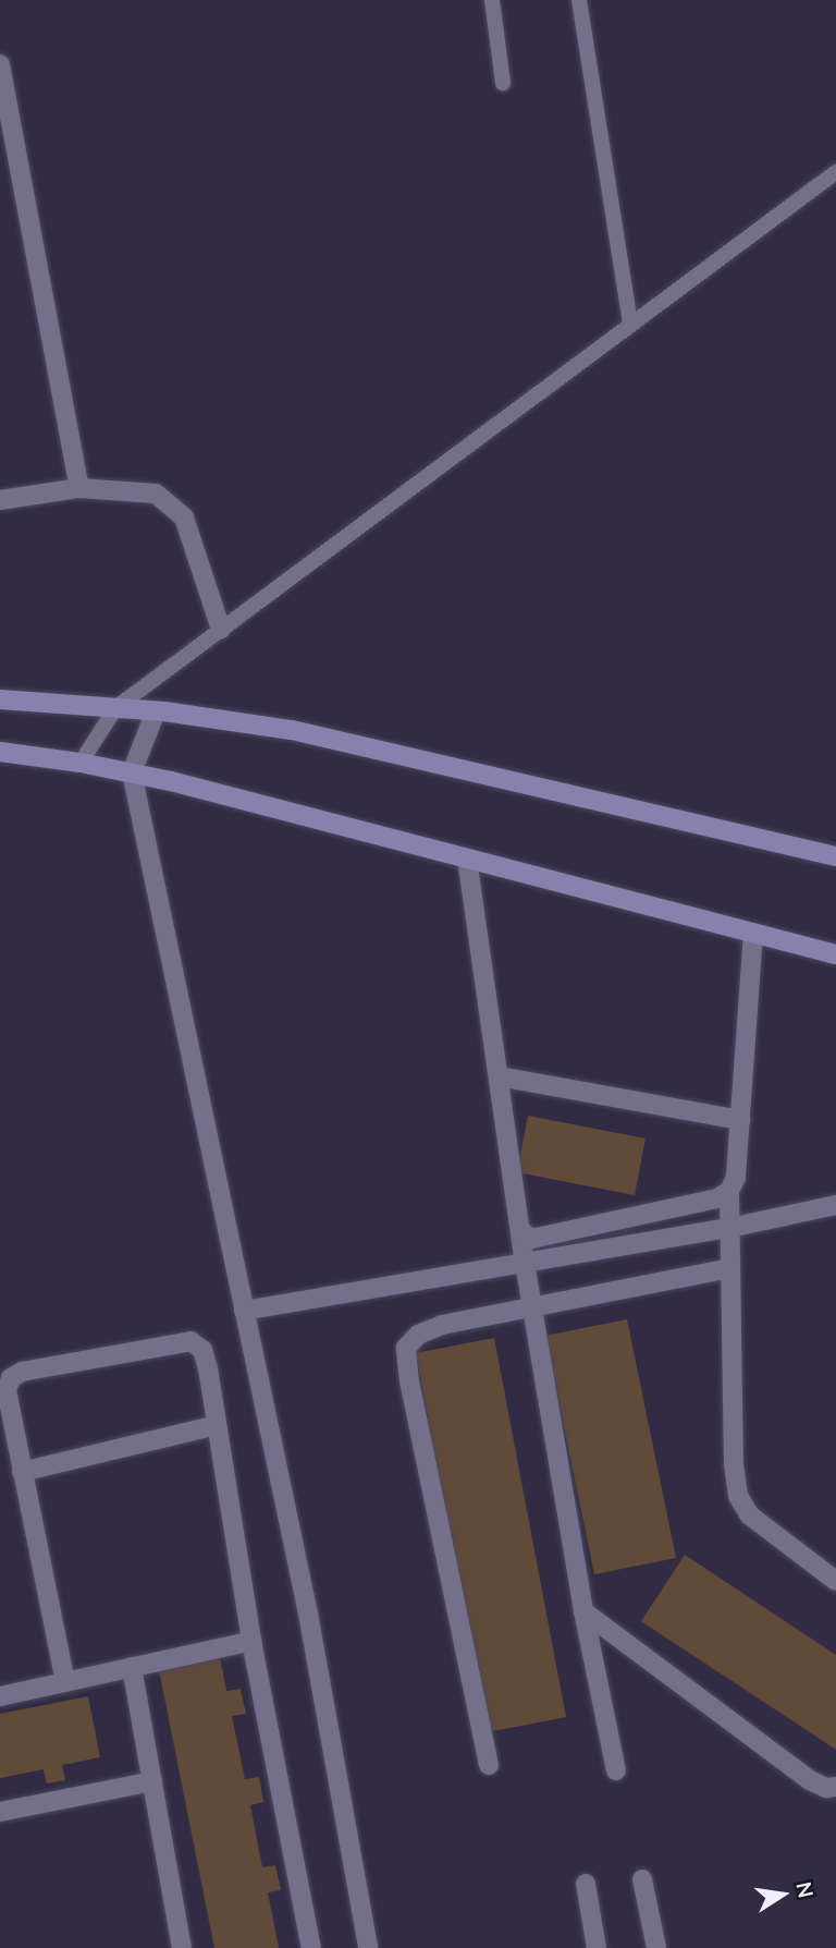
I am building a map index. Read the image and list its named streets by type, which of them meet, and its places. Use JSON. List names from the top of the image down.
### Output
{
  "north": "right"
}
